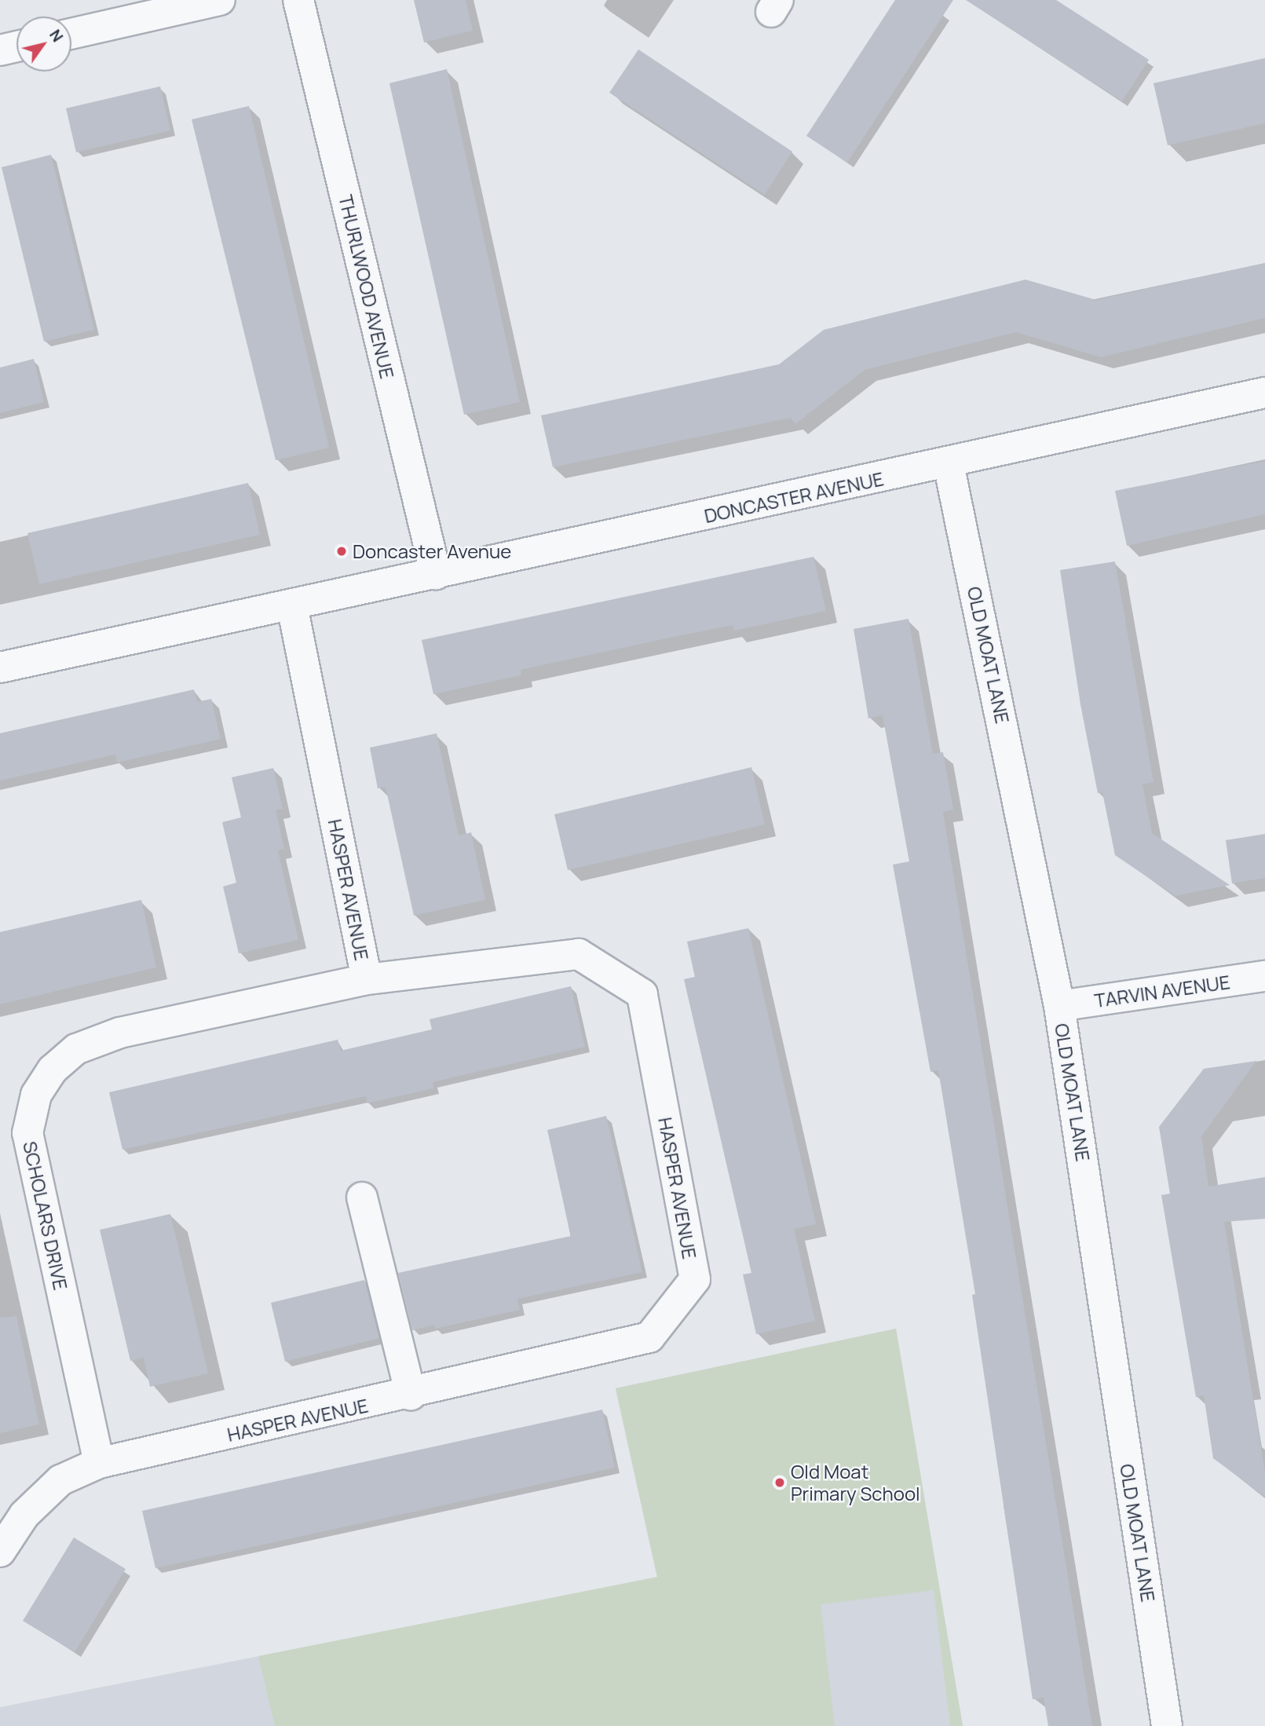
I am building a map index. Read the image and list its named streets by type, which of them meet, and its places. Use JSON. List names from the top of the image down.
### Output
{
  "streets": {
    "street": [
      "THURLWOOD AVENUE",
      "DONCASTER AVENUE",
      "OLD MOAT LANE",
      "HASPER AVENUE",
      "TARVIN AVENUE",
      "SCHOLARS DRIVE"
    ]
  },
  "crossings": [
    ["THURLWOOD AVENUE", "DONCASTER AVENUE"],
    ["DONCASTER AVENUE", "OLD MOAT LANE"],
    ["DONCASTER AVENUE", "HASPER AVENUE"],
    ["OLD MOAT LANE", "TARVIN AVENUE"],
    ["HASPER AVENUE", "SCHOLARS DRIVE"]
  ],
  "places": ["Doncaster Avenue", "Old Moat Primary School"],
  "north": "top right"
}
